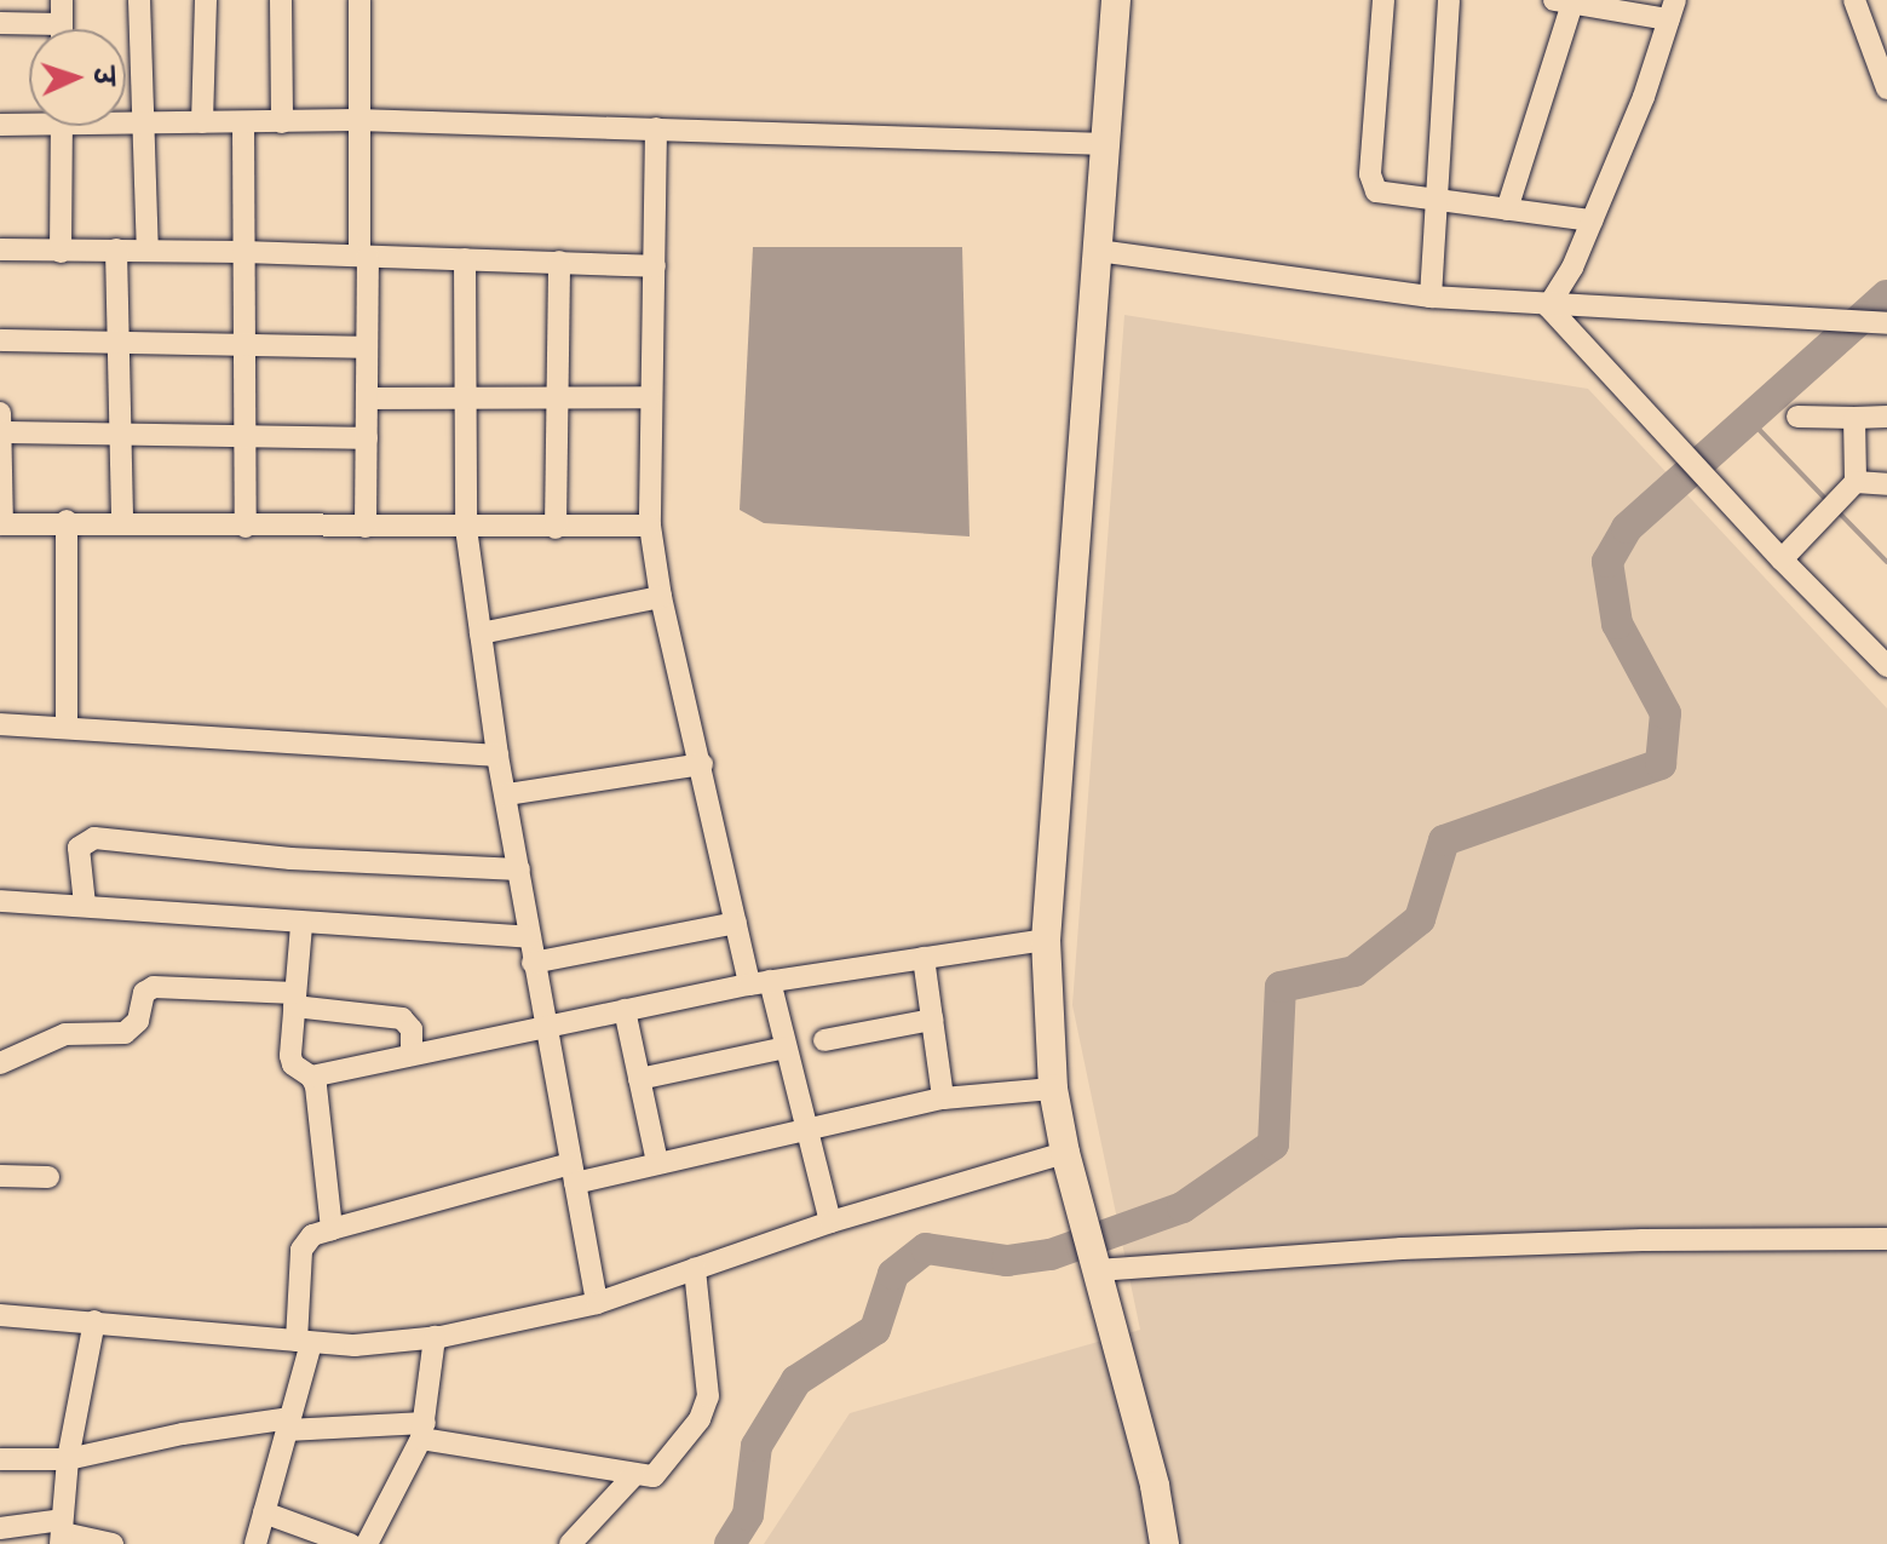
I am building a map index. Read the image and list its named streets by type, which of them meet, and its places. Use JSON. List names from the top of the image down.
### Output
{
  "north": "right"
}
